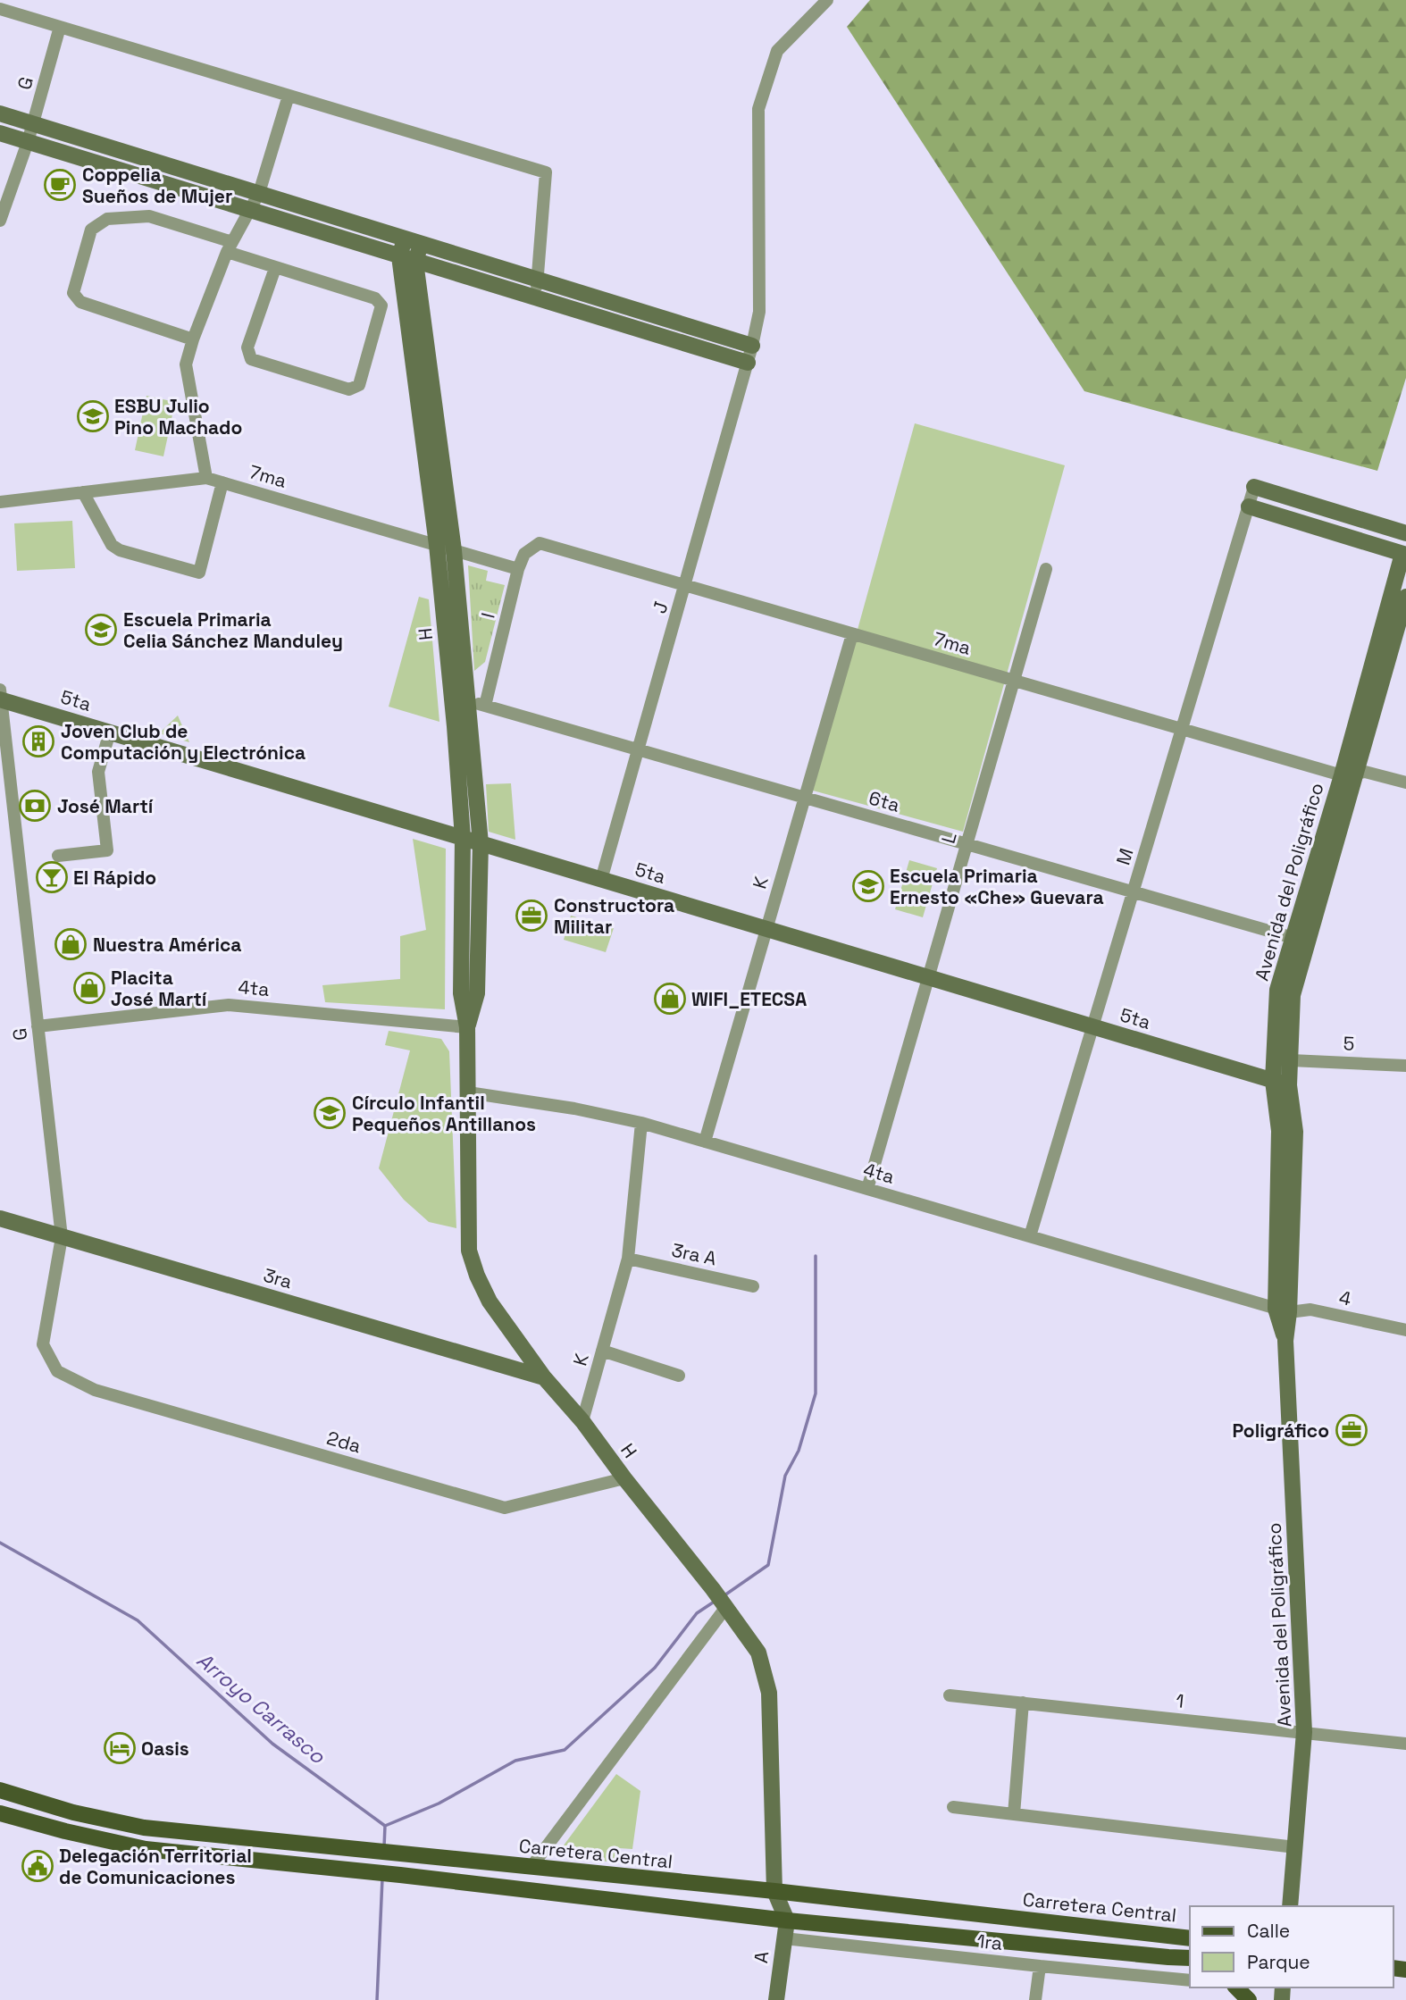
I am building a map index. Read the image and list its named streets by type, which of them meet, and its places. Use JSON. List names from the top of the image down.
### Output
{
  "streets": {
    "main road": ["Carretera Central"],
    "street": [
      "G",
      "7ma",
      "J",
      "I",
      "H",
      "5ta",
      "6ta",
      "L",
      "M",
      "Avenida del Poligráfico",
      "K",
      "4ta",
      "5",
      "3ra A",
      "3ra",
      "4",
      "2da",
      "1",
      "1ra",
      "A"
    ]
  },
  "crossings": [
    ["G", "5ta"],
    ["G", "4ta"],
    ["G", "3ra"],
    ["G", "2da"],
    ["7ma", "J"],
    ["7ma", "I"],
    ["7ma", "H"],
    ["7ma", "L"],
    ["7ma", "M"],
    ["7ma", "Avenida del Poligráfico"],
    ["7ma", "K"],
    ["J", "5ta"],
    ["J", "6ta"],
    ["I", "6ta"],
    ["H", "5ta"],
    ["H", "6ta"],
    ["H", "K"],
    ["H", "4ta"],
    ["H", "3ra"],
    ["H", "2da"],
    ["H", "Carretera Central"],
    ["5ta", "L"],
    ["5ta", "M"],
    ["5ta", "Avenida del Poligráfico"],
    ["5ta", "K"],
    ["6ta", "L"],
    ["6ta", "M"],
    ["6ta", "Avenida del Poligráfico"],
    ["6ta", "K"],
    ["L", "4ta"],
    ["M", "4ta"],
    ["Avenida del Poligráfico", "4ta"],
    ["Avenida del Poligráfico", "5"],
    ["Avenida del Poligráfico", "4"],
    ["Avenida del Poligráfico", "1"],
    ["K", "4ta"],
    ["K", "3ra A"],
    ["4ta", "4"],
    ["1ra", "A"]
  ],
  "water": ["Arroyo Carrasco"],
  "places": {
    "cafe": ["Coppelia Sueños de Mujer"],
    "school or university": [
      "ESBU Julio Pino Machado",
      "Escuela Primaria Celia Sánchez Manduley",
      "Escuela Primaria Ernesto «Che» Guevara",
      "Círculo Infantil Pequeños Antillanos"
    ],
    "building": ["Joven Club de Computación y Electrónica"],
    "bank": ["José Martí"],
    "bar": ["El Rápido"],
    "office": ["Constructora Militar", "Poligráfico"],
    "shop": ["Nuestra América", "Placita José Martí", "WIFI_ETECSA"],
    "hotel": ["Oasis"],
    "public building": ["Delegación Territorial de Comunicaciones"]
  },
  "legend": ["Calle", "Parque"]
}
